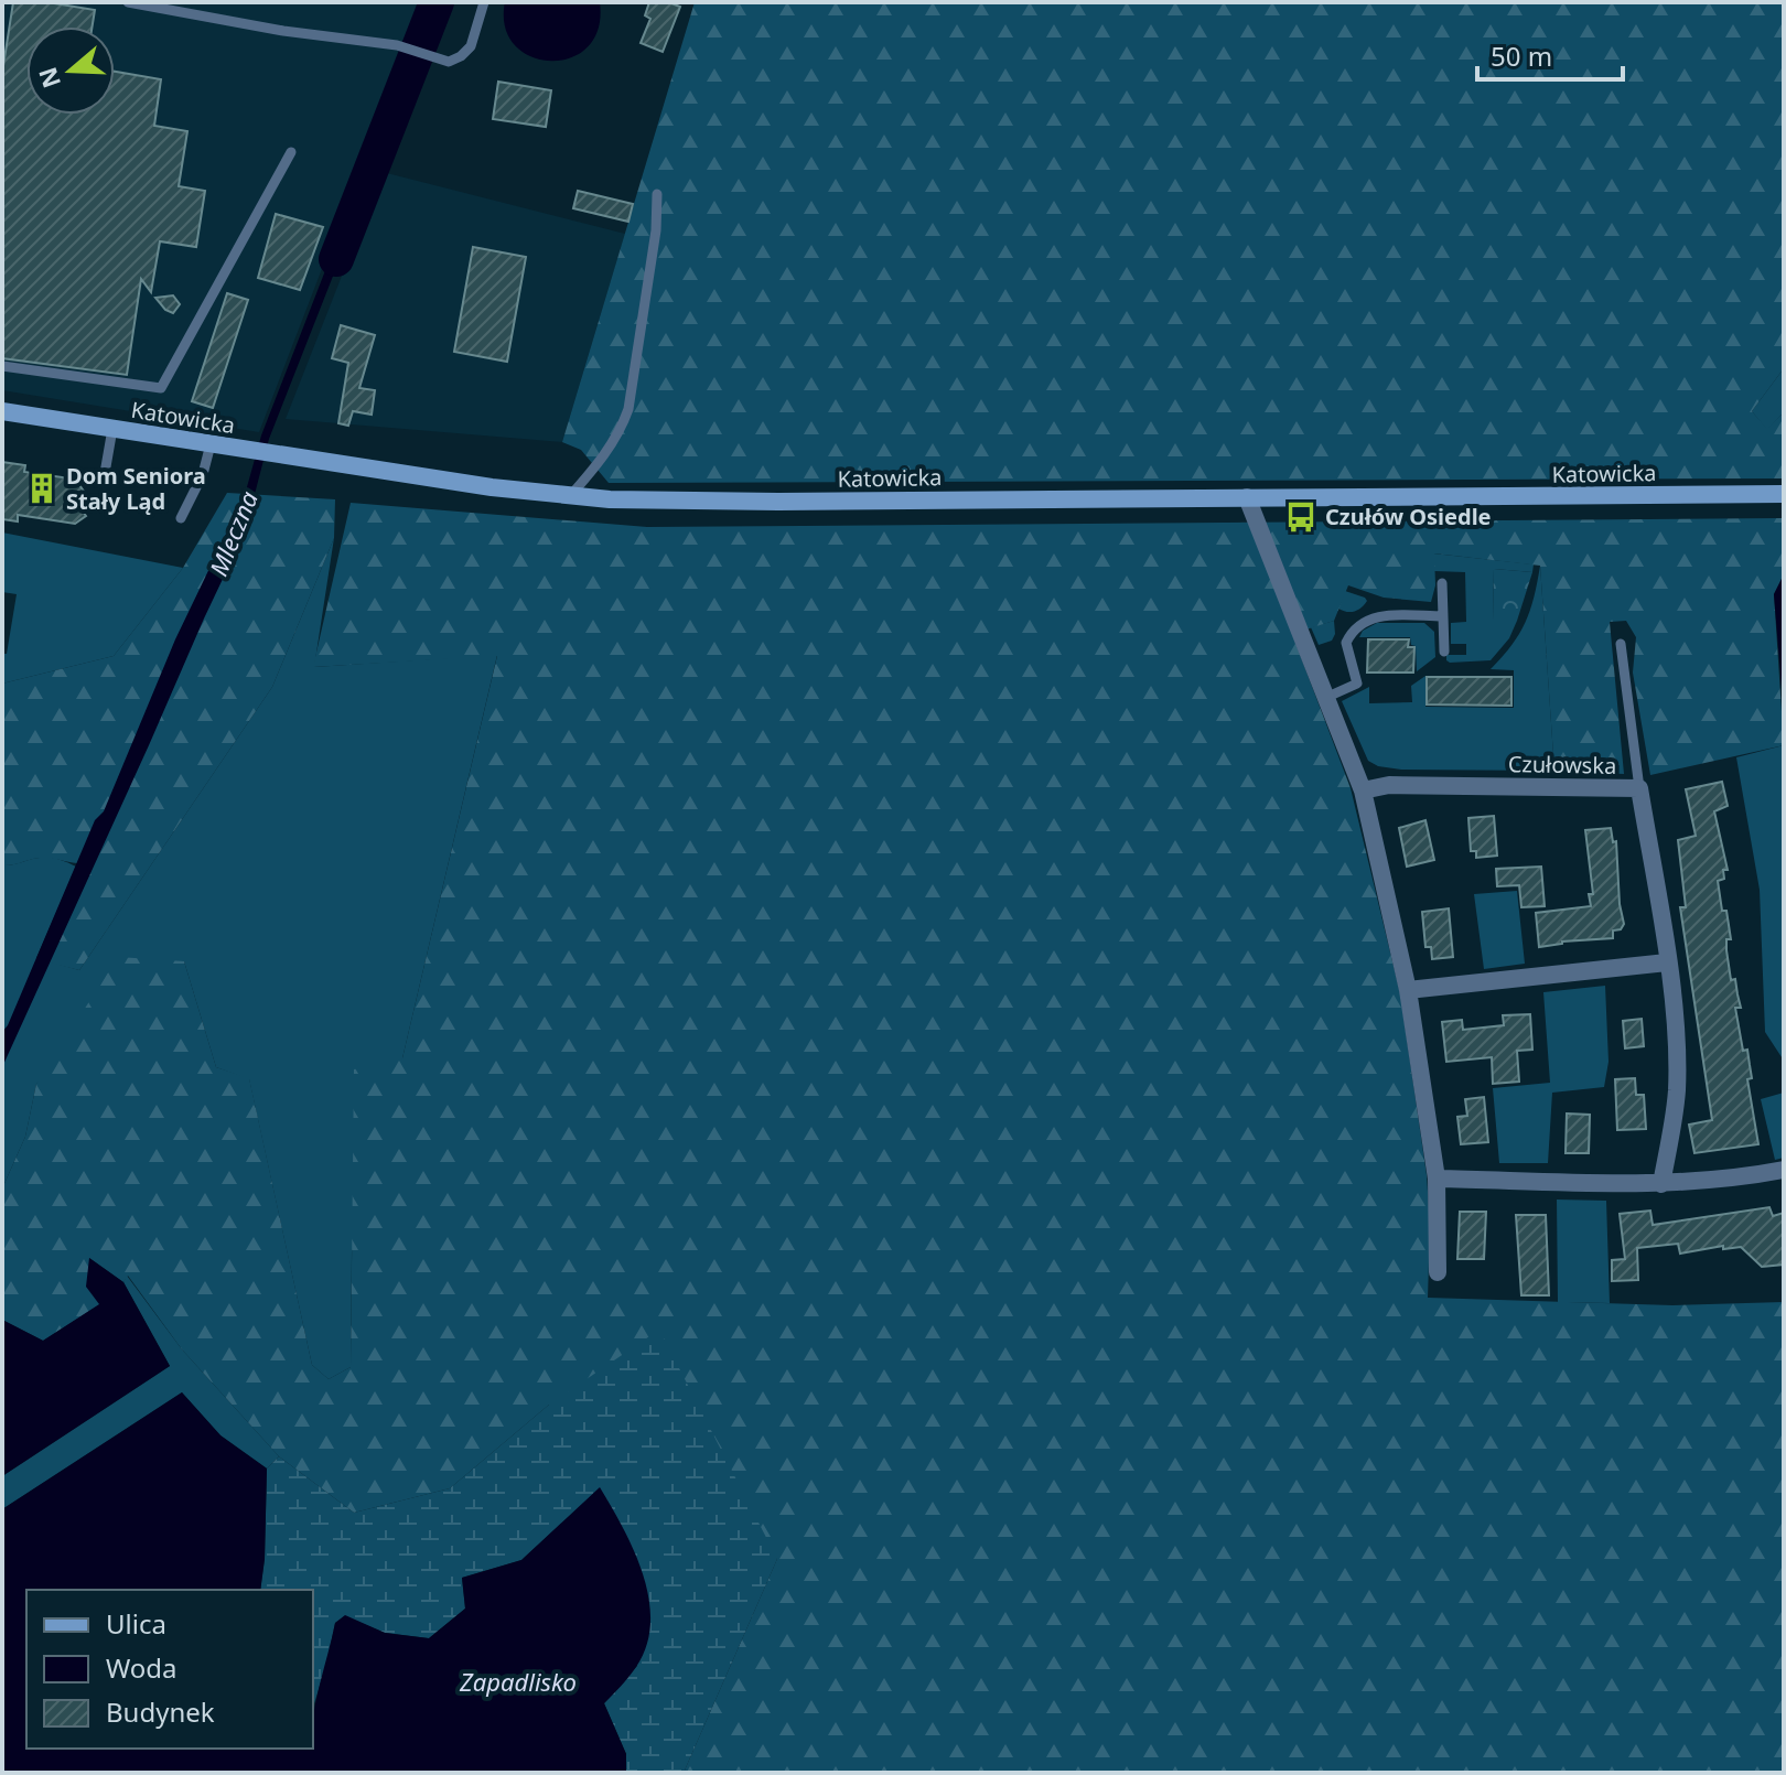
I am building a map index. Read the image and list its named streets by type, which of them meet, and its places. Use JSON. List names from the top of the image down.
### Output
{
  "streets": {
    "main road": ["Katowicka"],
    "street": ["Czułowska"]
  },
  "water": ["Mleczna", "Zapadlisko"],
  "places": {
    "building": ["Dom Seniora Stały Ląd"],
    "bus stop": ["Czułów Osiedle"]
  },
  "legend": ["Ulica", "Woda", "Budynek"],
  "scale_bar": "50 m",
  "north": "left"
}
